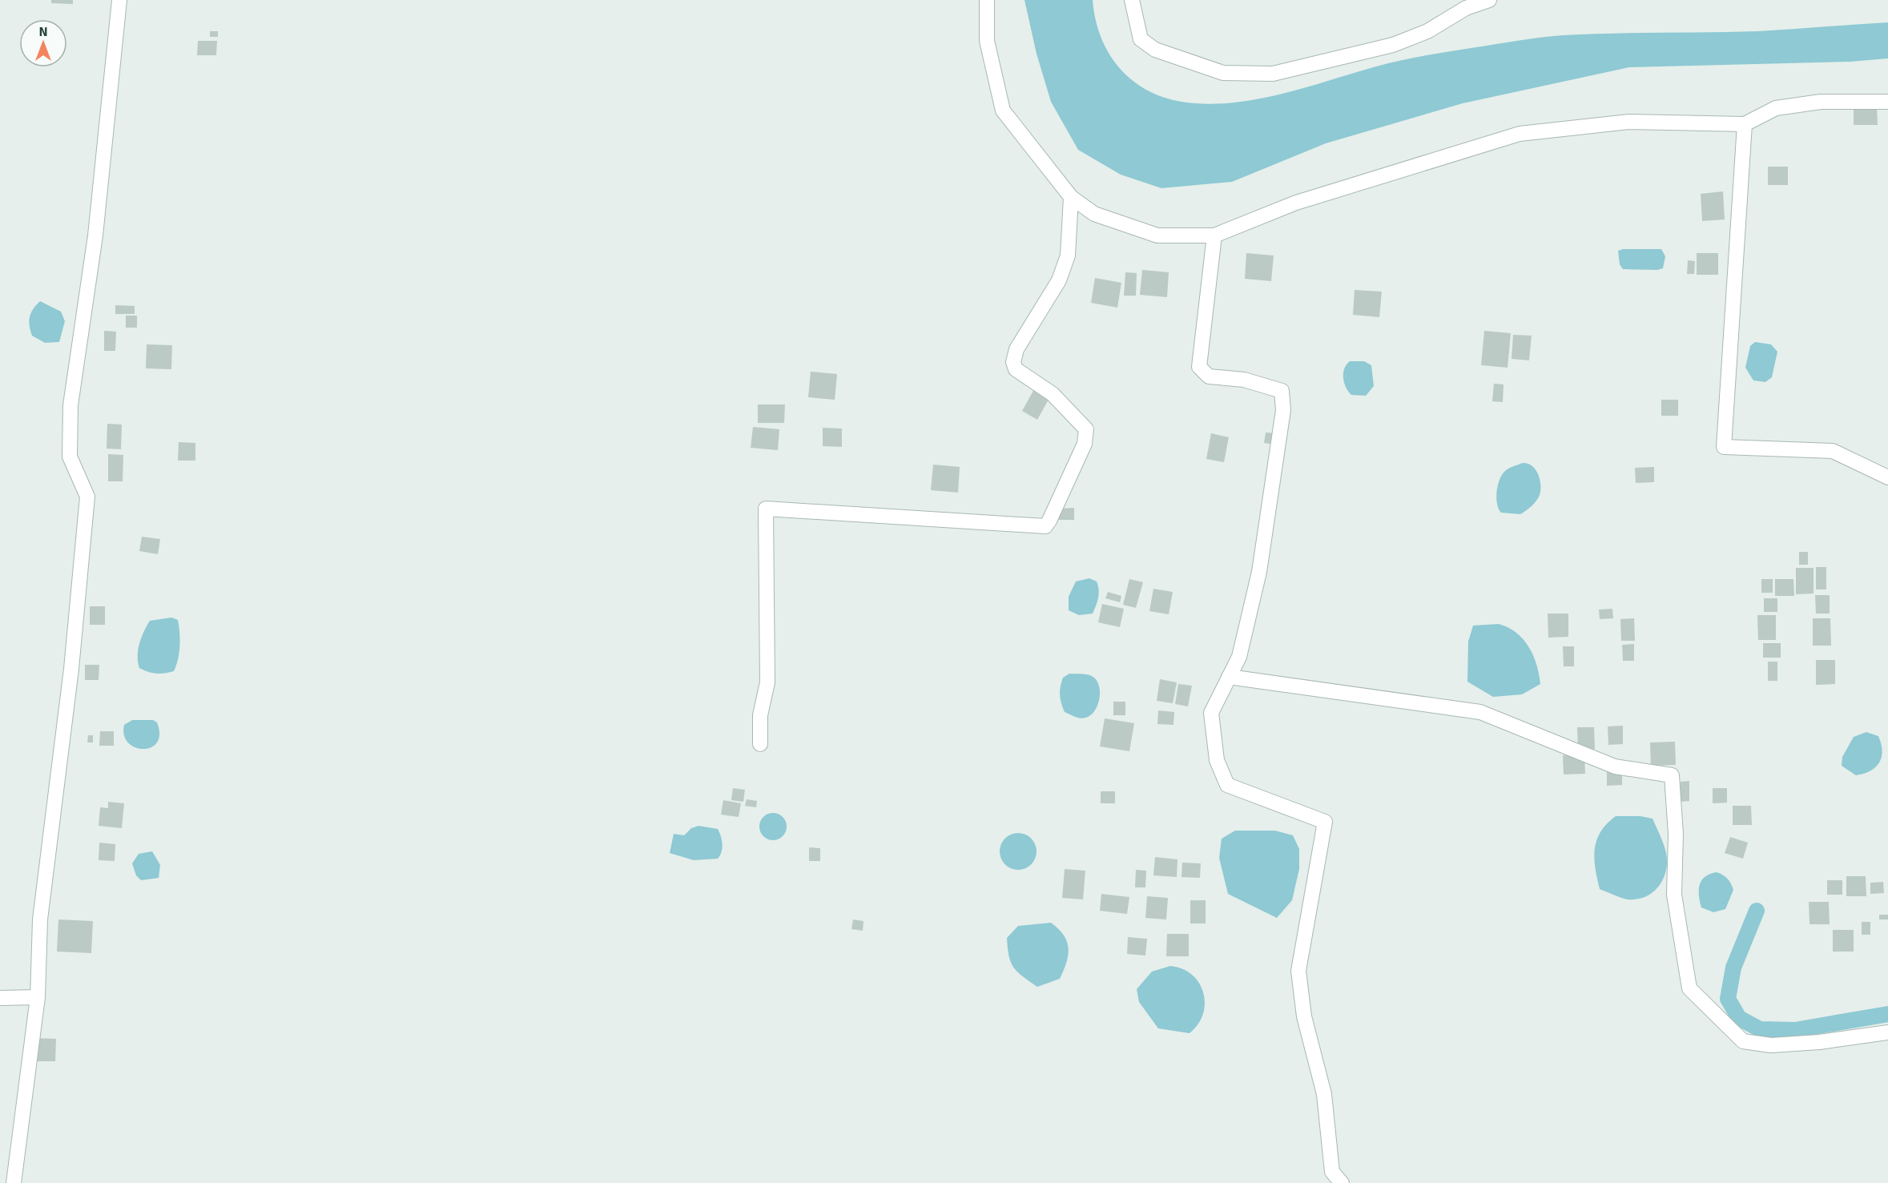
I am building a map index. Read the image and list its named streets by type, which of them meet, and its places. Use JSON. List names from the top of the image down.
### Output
{
  "north": "top"
}
